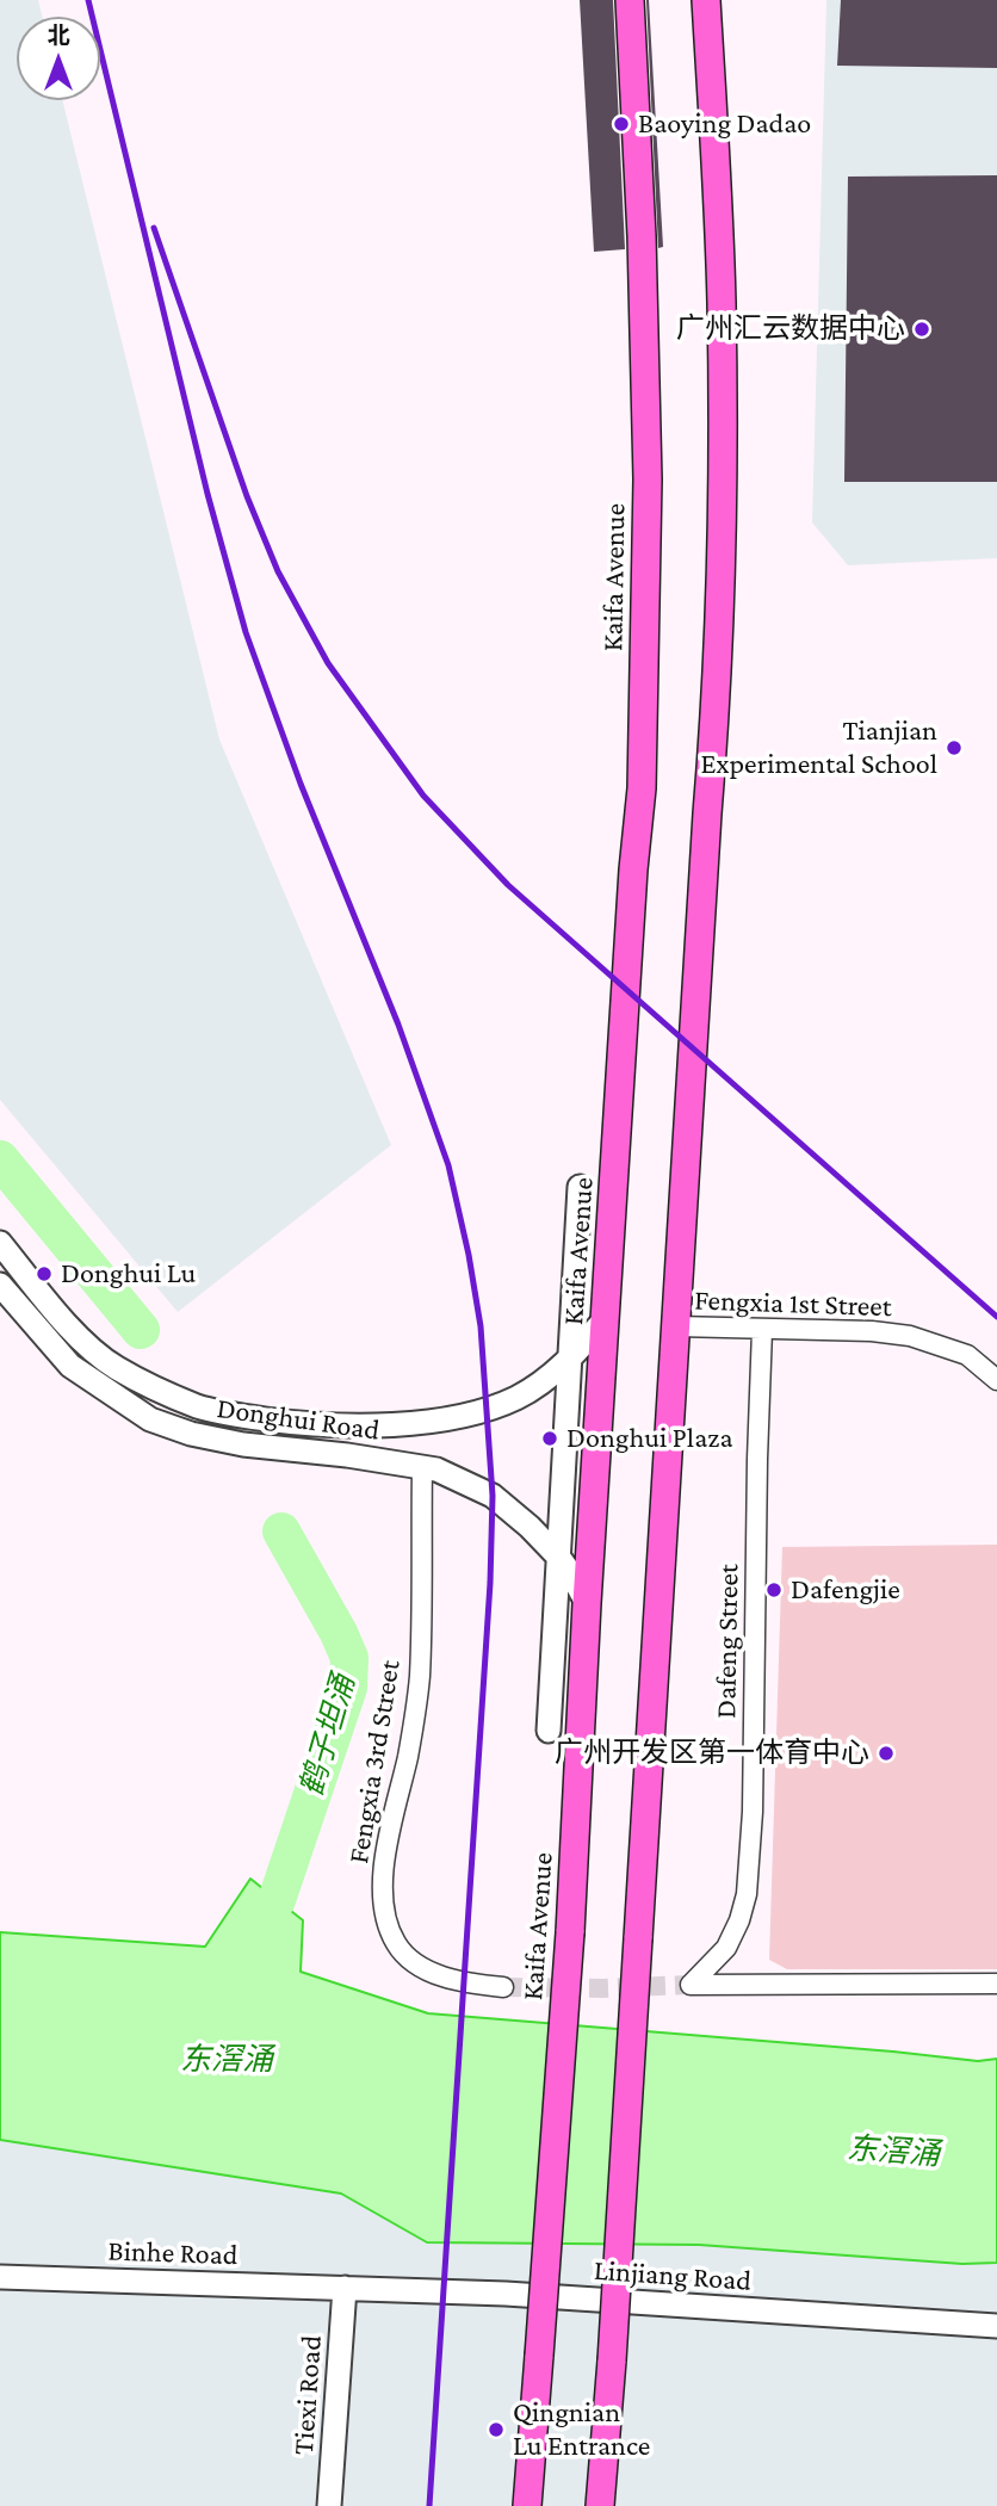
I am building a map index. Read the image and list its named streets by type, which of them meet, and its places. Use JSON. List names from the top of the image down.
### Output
{
  "streets": {
    "main road": ["Kaifa Avenue"],
    "street": [
      "Fengxia 1st Street",
      "Donghui Road",
      "Dafeng Street",
      "Fengxia 3rd Street",
      "Binhe Road",
      "Linjiang Road",
      "Tiexi Road"
    ]
  },
  "crossings": [
    ["Kaifa Avenue", "Donghui Road"],
    ["Fengxia 1st Street", "Dafeng Street"],
    ["Donghui Road", "Fengxia 3rd Street"],
    ["Binhe Road", "Linjiang Road"],
    ["Binhe Road", "Tiexi Road"],
    ["Linjiang Road", "Tiexi Road"]
  ],
  "water": ["鹤子坦涌", "东滘涌"],
  "places": [
    "Baoying Dadao",
    "广州汇云数据中心",
    "Tianjian Experimental School",
    "Donghui Lu",
    "Donghui Plaza",
    "Dafengjie",
    "广州开发区第一体育中心",
    "Qingnian Lu Entrance"
  ],
  "north": "top"
}
